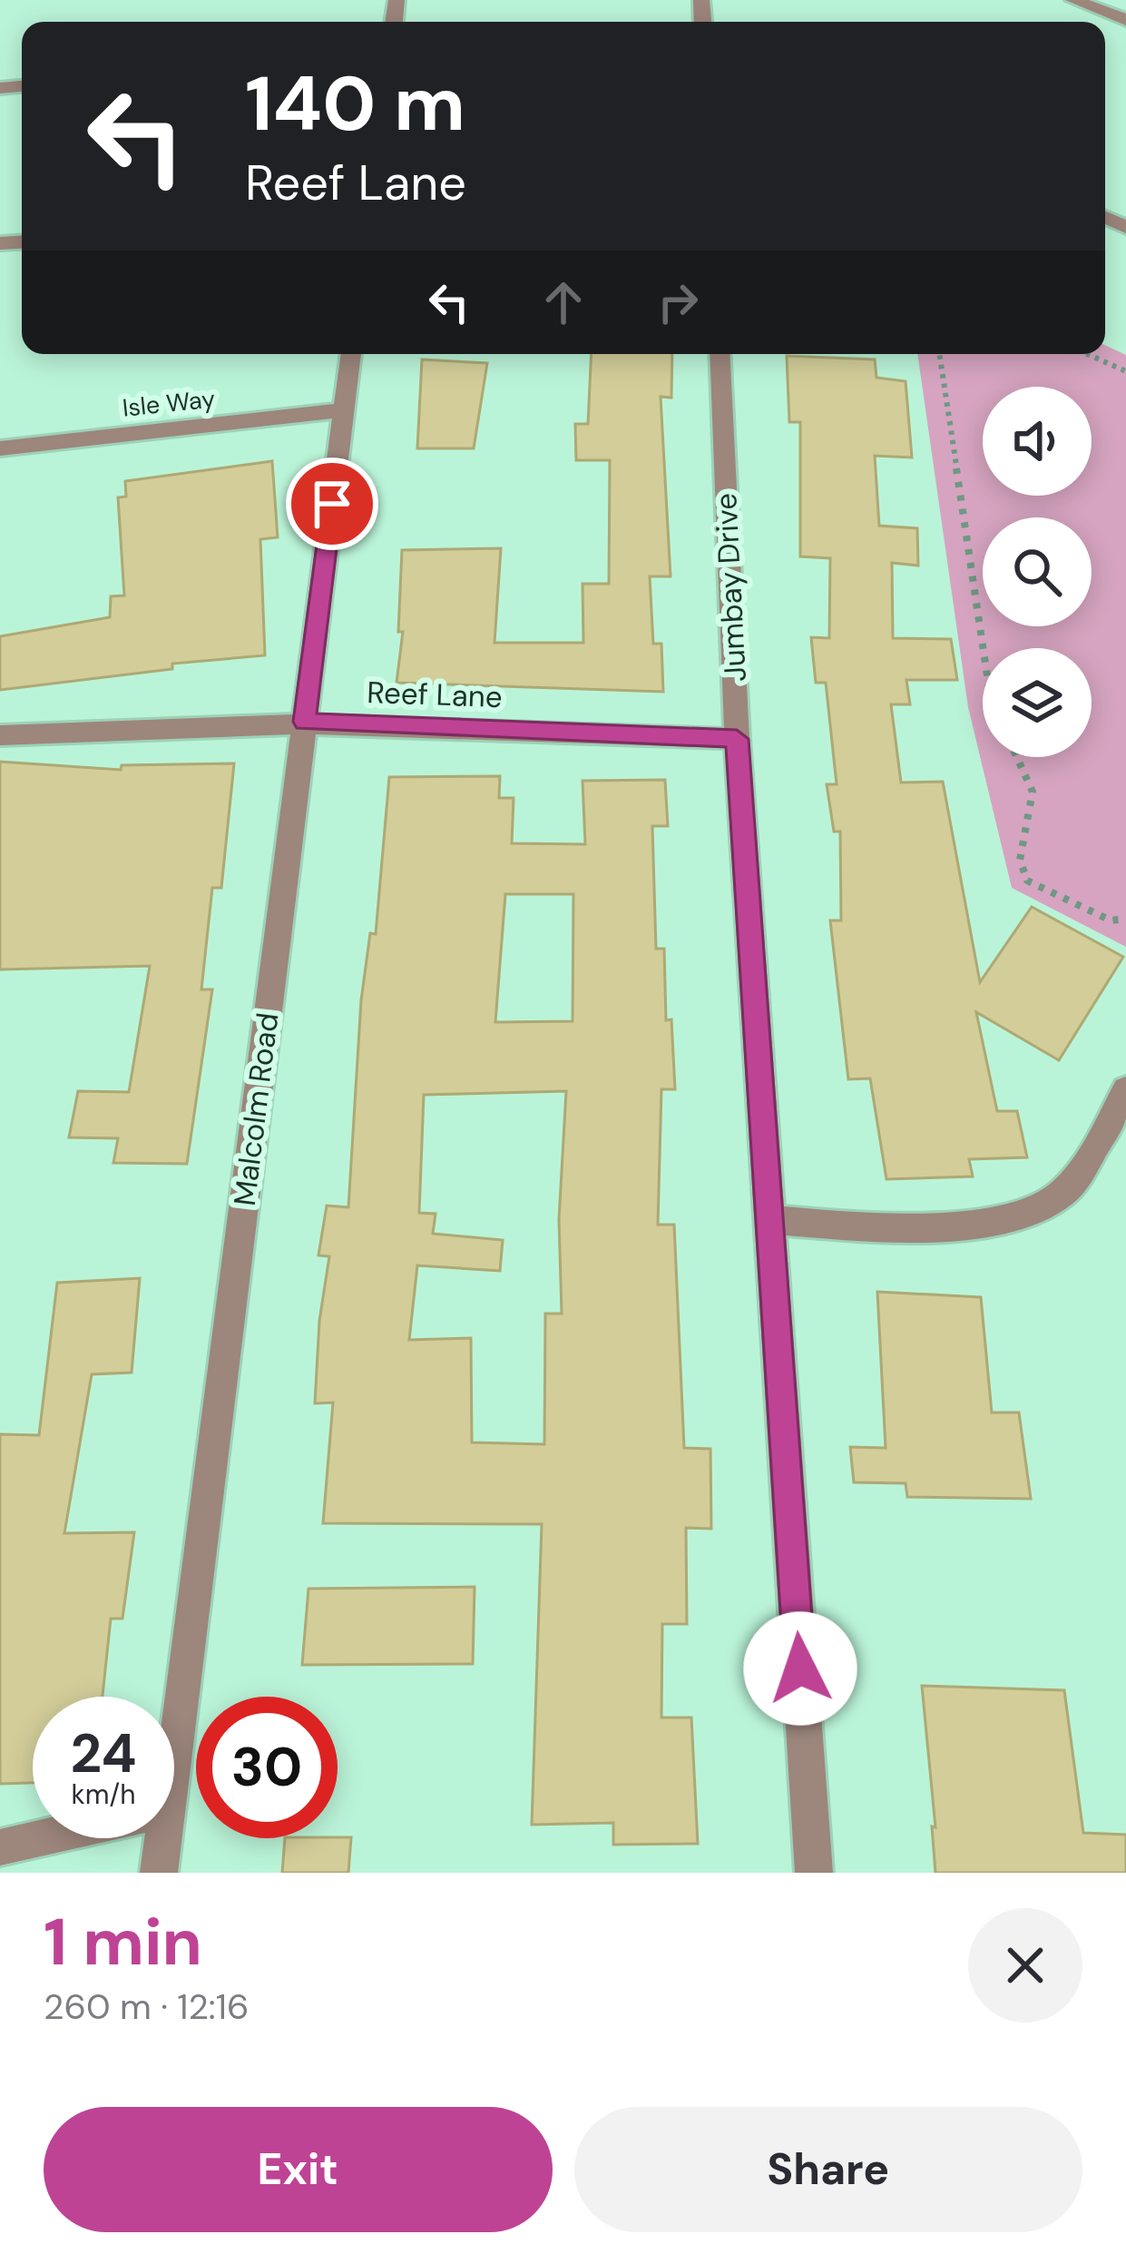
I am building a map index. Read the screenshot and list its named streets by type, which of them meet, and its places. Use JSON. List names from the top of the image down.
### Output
{
  "streets": {
    "street": [
      "Isle Way",
      "Jumbay Drive",
      "Reef Lane",
      "Malcolm Road"
    ]
  },
  "crossings": [
    ["Isle Way", "Malcolm Road"],
    ["Jumbay Drive", "Reef Lane"],
    ["Reef Lane", "Malcolm Road"]
  ],
  "page": {
    "turn": ["140 m", "Reef Lane"],
    "speed": "24 km/h",
    "limit": "30",
    "heading": ["1 min", "260 m · 12:16"],
    "buttons": ["Exit", "Share"]
  }
}
